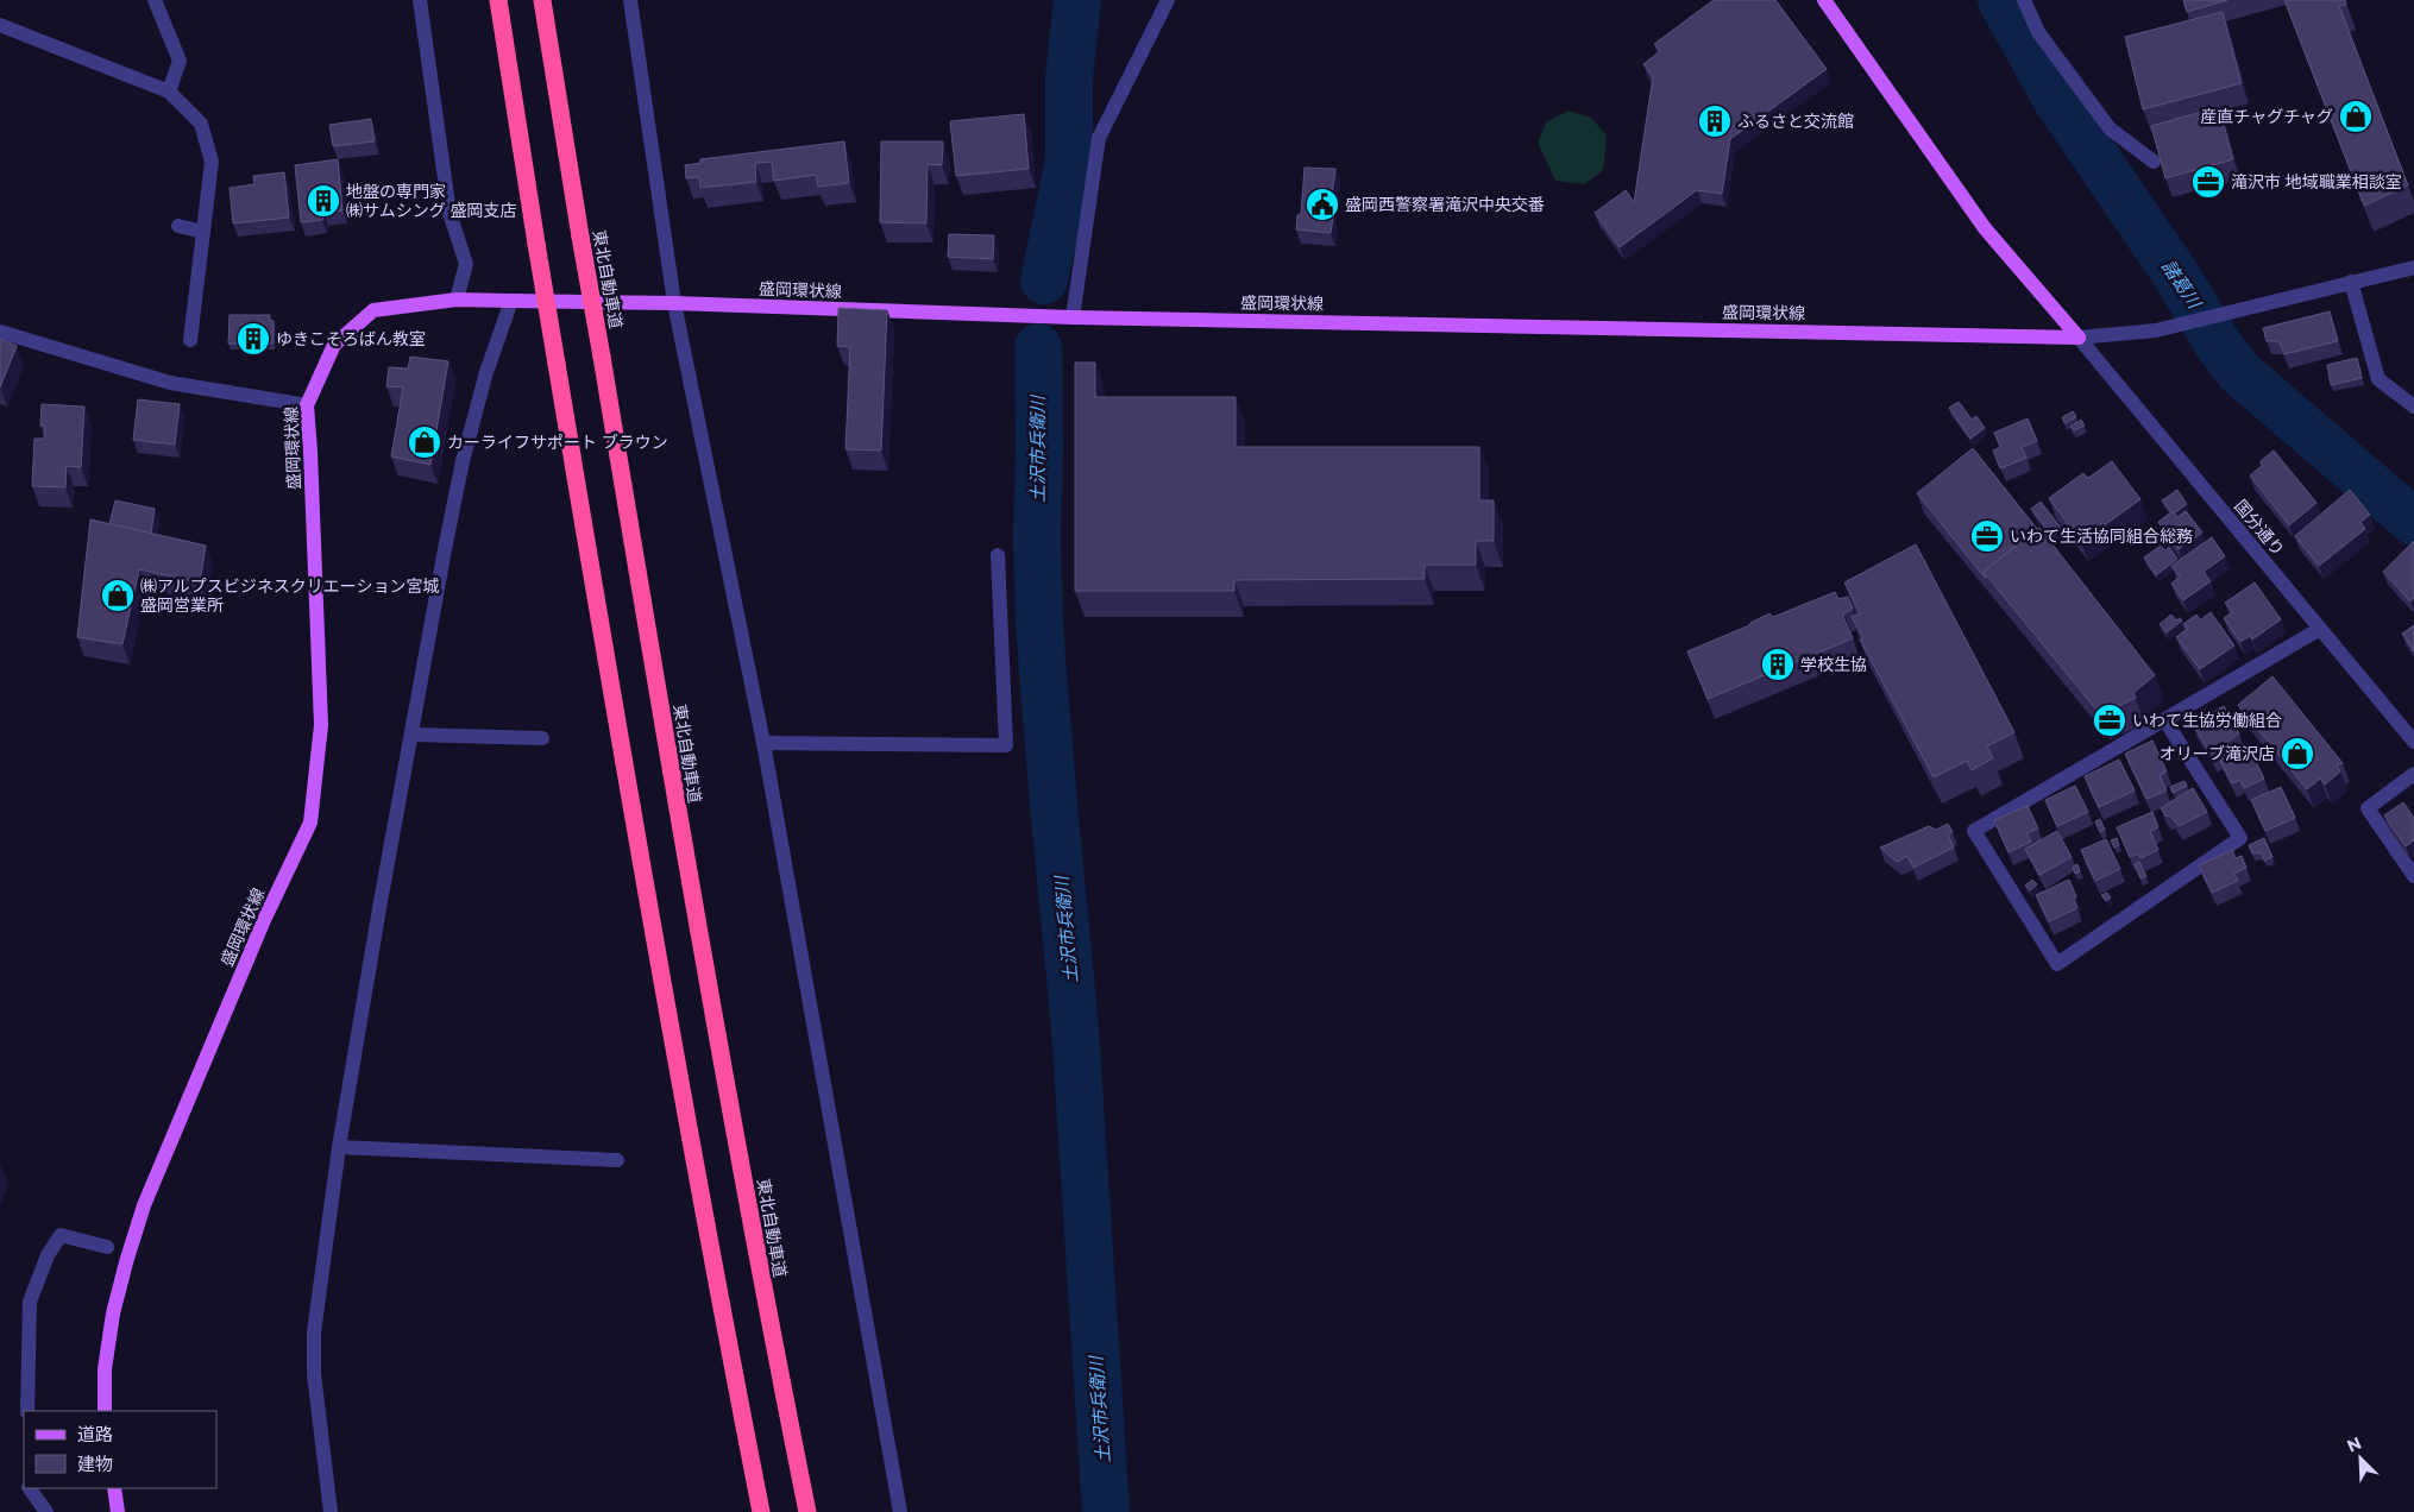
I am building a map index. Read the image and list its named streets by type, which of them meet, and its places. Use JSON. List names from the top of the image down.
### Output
{
  "streets": {
    "highway": ["東北自動車道"],
    "main road": ["盛岡環状線"],
    "street": ["国分通り"]
  },
  "crossings": [
    ["盛岡環状線", "国分通り"]
  ],
  "water": ["諸葛川", "土沢市兵衛川"],
  "places": {
    "shop": [
      "産直チャグチャグ",
      "カーライフサポート ブラウン",
      "㈱アルプスビジネスクリエーション宮城 盛岡営業所",
      "オリーブ滝沢店"
    ],
    "building": [
      "ふるさと交流館",
      "地盤の専門家 ㈱サムシング 盛岡支店",
      "ゆきこそろばん教室",
      "学校生協"
    ],
    "office": ["滝沢市 地域職業相談室", "いわて生活協同組合総務", "いわて生協労働組合"],
    "public building": ["盛岡西警察署滝沢中央交番"]
  },
  "legend": ["道路", "建物"],
  "north": "top left"
}
